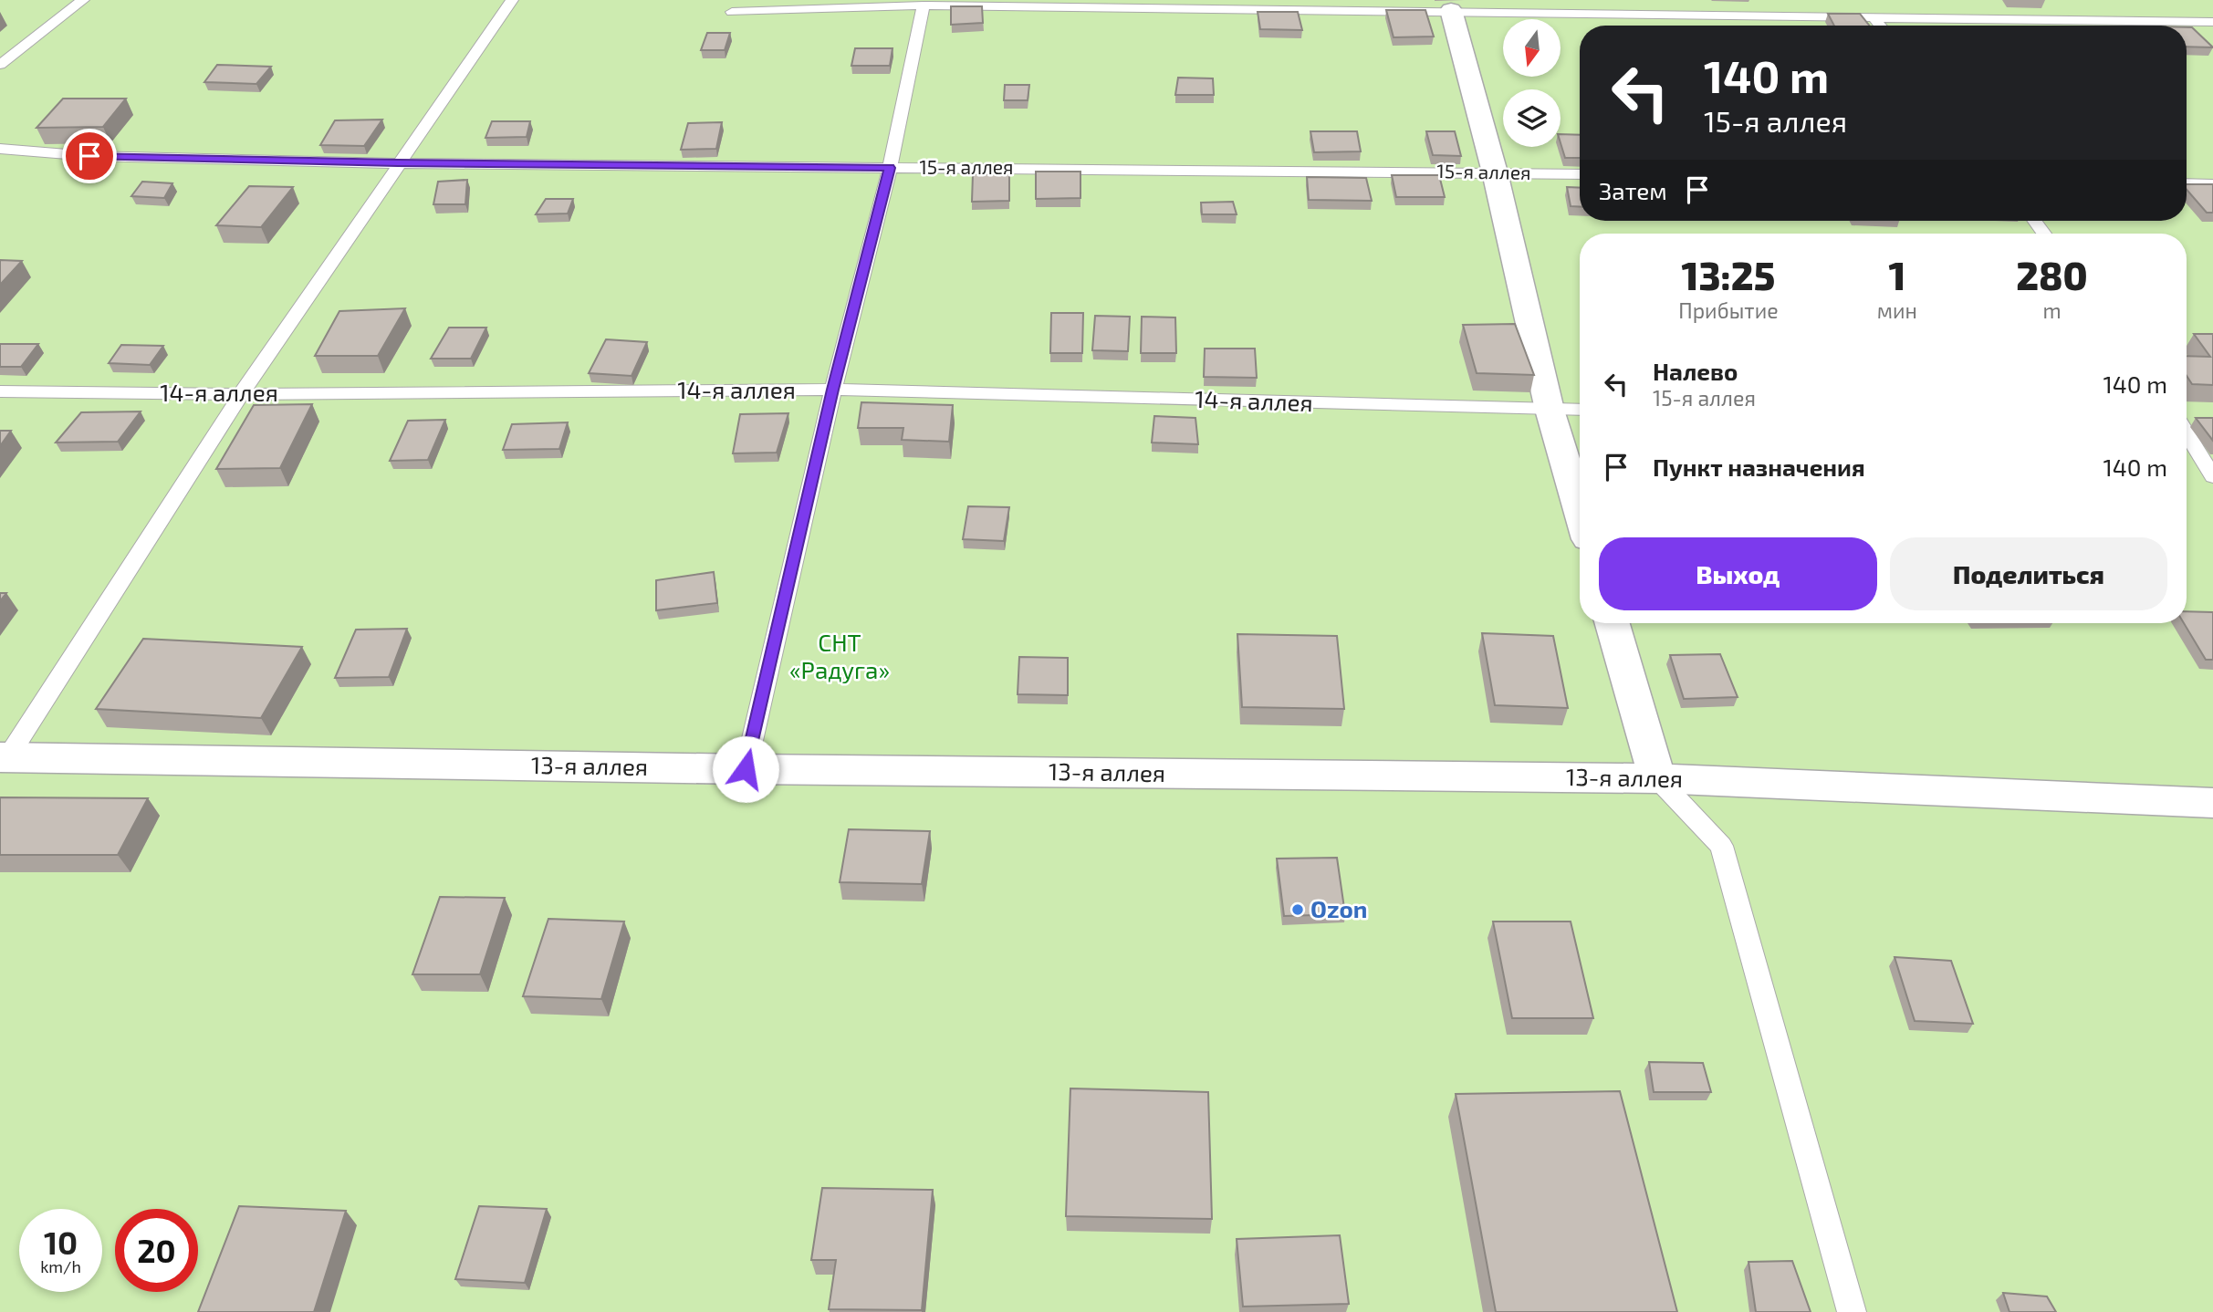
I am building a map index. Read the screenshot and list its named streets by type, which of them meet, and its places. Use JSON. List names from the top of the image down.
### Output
{
  "streets": {
    "street": ["13-я аллея"],
    "lane": ["15-я аллея", "14-я аллея"]
  },
  "parks": ["СНТ «Радуга»"],
  "places": ["Ozon"],
  "north": "bottom",
  "page": {
    "turn": ["140 m", "15-я аллея"],
    "then": "Затем",
    "eta": [
      "13:25",
      "Прибытие",
      "1",
      "мин",
      "280",
      "m"
    ],
    "list": [
      {
        "name": "Налево",
        "note": "15-я аллея",
        "value": "140 m"
      },
      {
        "name": "Пункт назначения",
        "value": "140 m"
      }
    ],
    "buttons": ["Выход", "Поделиться"],
    "speed": "10 km/h",
    "limit": "20"
  }
}
